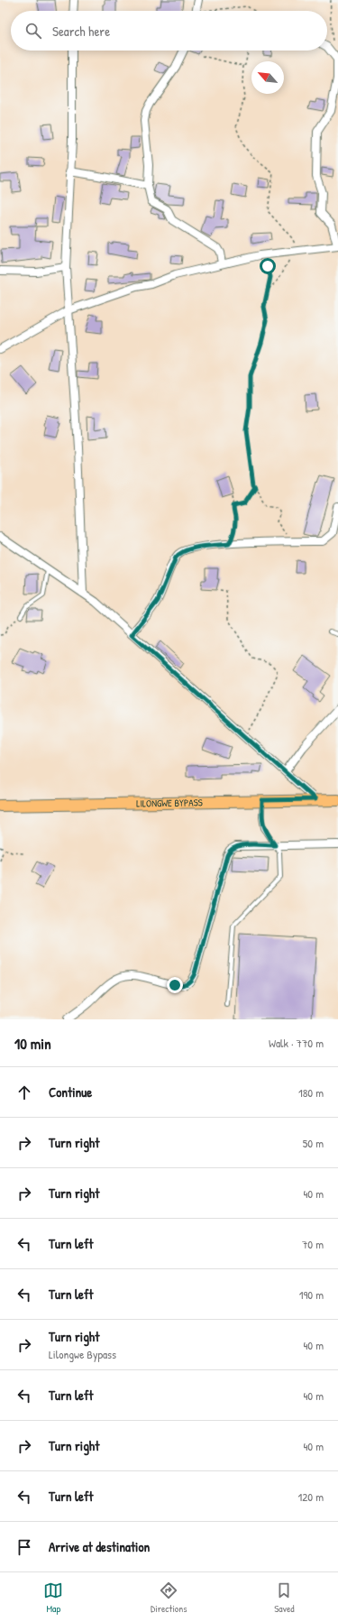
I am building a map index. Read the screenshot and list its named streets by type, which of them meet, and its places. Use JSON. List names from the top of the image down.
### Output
{
  "streets": {
    "main road": ["LILONGWE BYPASS"]
  },
  "north": "top left",
  "page": {
    "search": "Search here",
    "heading": ["10 min", "Walk · 770 m"],
    "list": [
      ["Continue", "180 m"],
      ["Turn right", "50 m"],
      ["Turn right", "40 m"],
      ["Turn left", "70 m"],
      ["Turn left", "190 m"],
      ["Turn right", "Lilongwe Bypass", "40 m"],
      ["Turn left", "40 m"],
      ["Turn right", "40 m"],
      ["Turn left", "120 m"],
      "Arrive at destination"
    ],
    "nav": ["Map", "Directions", "Saved"]
  }
}
